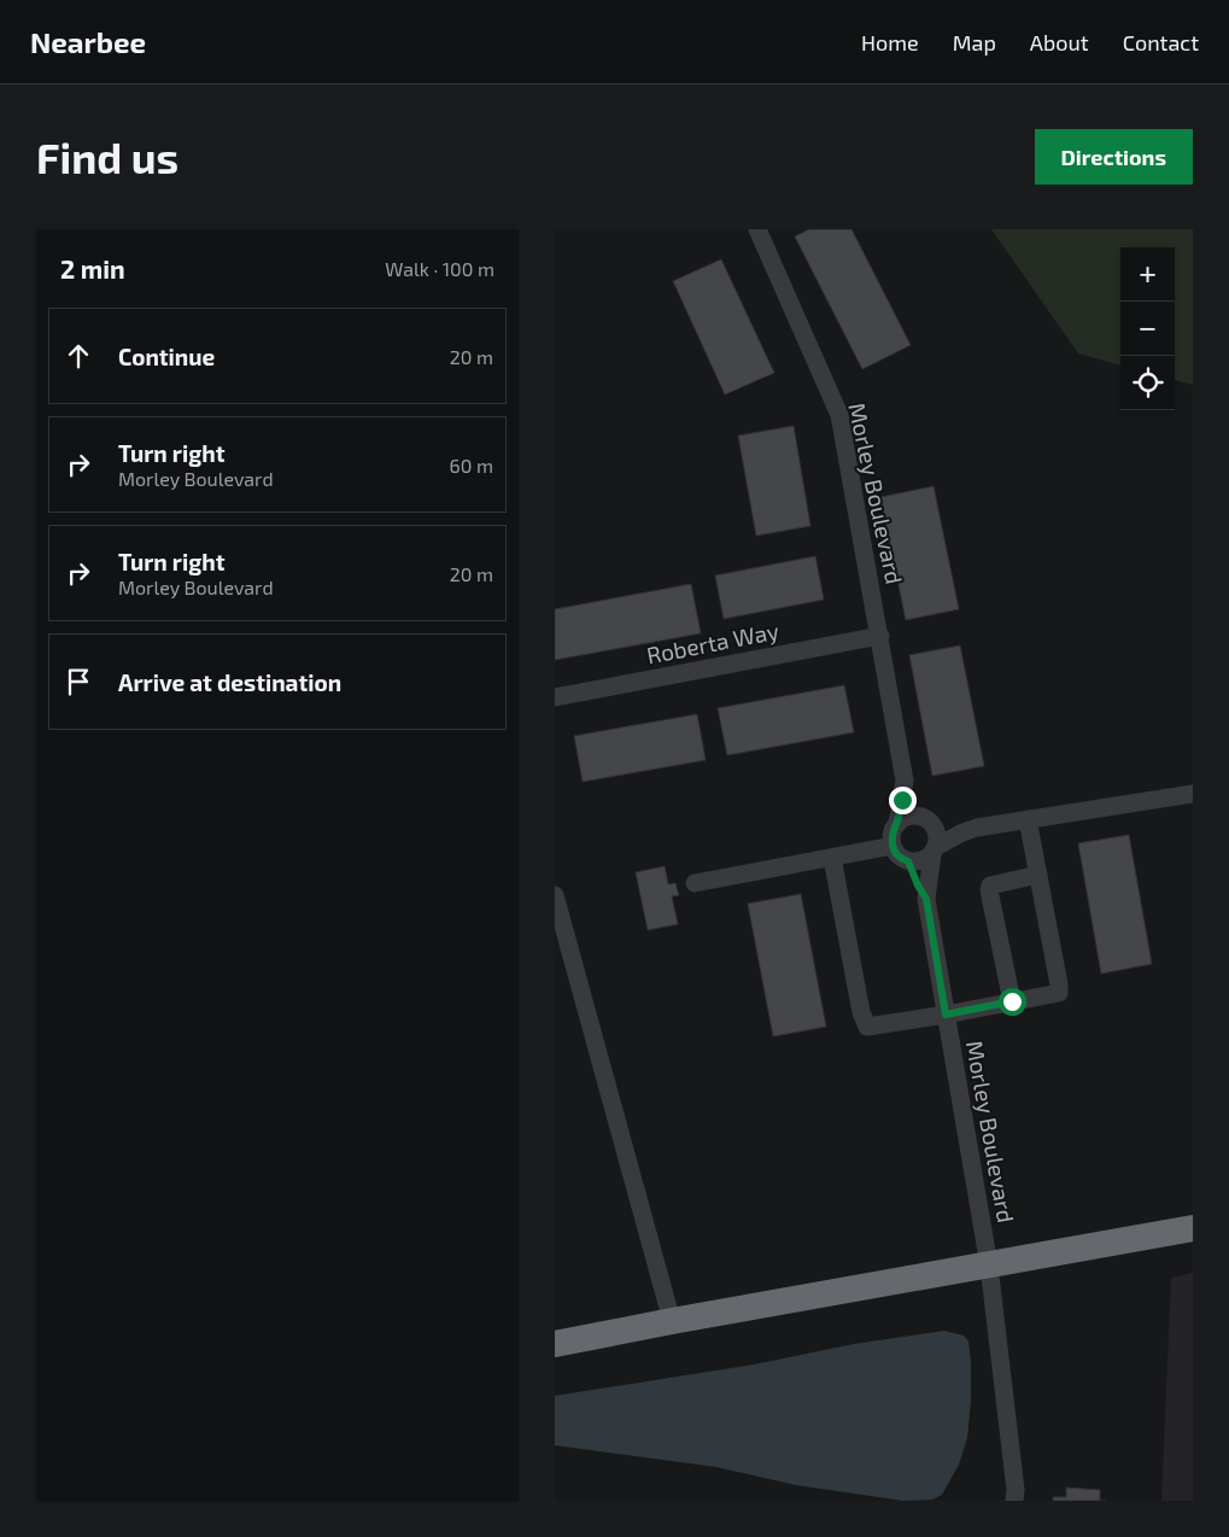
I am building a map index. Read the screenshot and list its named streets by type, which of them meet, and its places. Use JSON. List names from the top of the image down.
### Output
{
  "streets": {
    "street": ["Morley Boulevard", "Roberta Way"]
  },
  "crossings": [
    ["Morley Boulevard", "Roberta Way"]
  ],
  "page": {
    "header": "Nearbee",
    "nav": [
      "Home",
      "Map",
      "About",
      "Contact"
    ],
    "buttons": "Directions",
    "title": "Find us",
    "heading": ["2 min", "Walk · 100 m"],
    "map_buttons": ["+", "−"],
    "list": [
      ["Continue", "20 m"],
      ["Turn right", "Morley Boulevard", "60 m"],
      ["Turn right", "Morley Boulevard", "20 m"],
      "Arrive at destination"
    ]
  }
}
